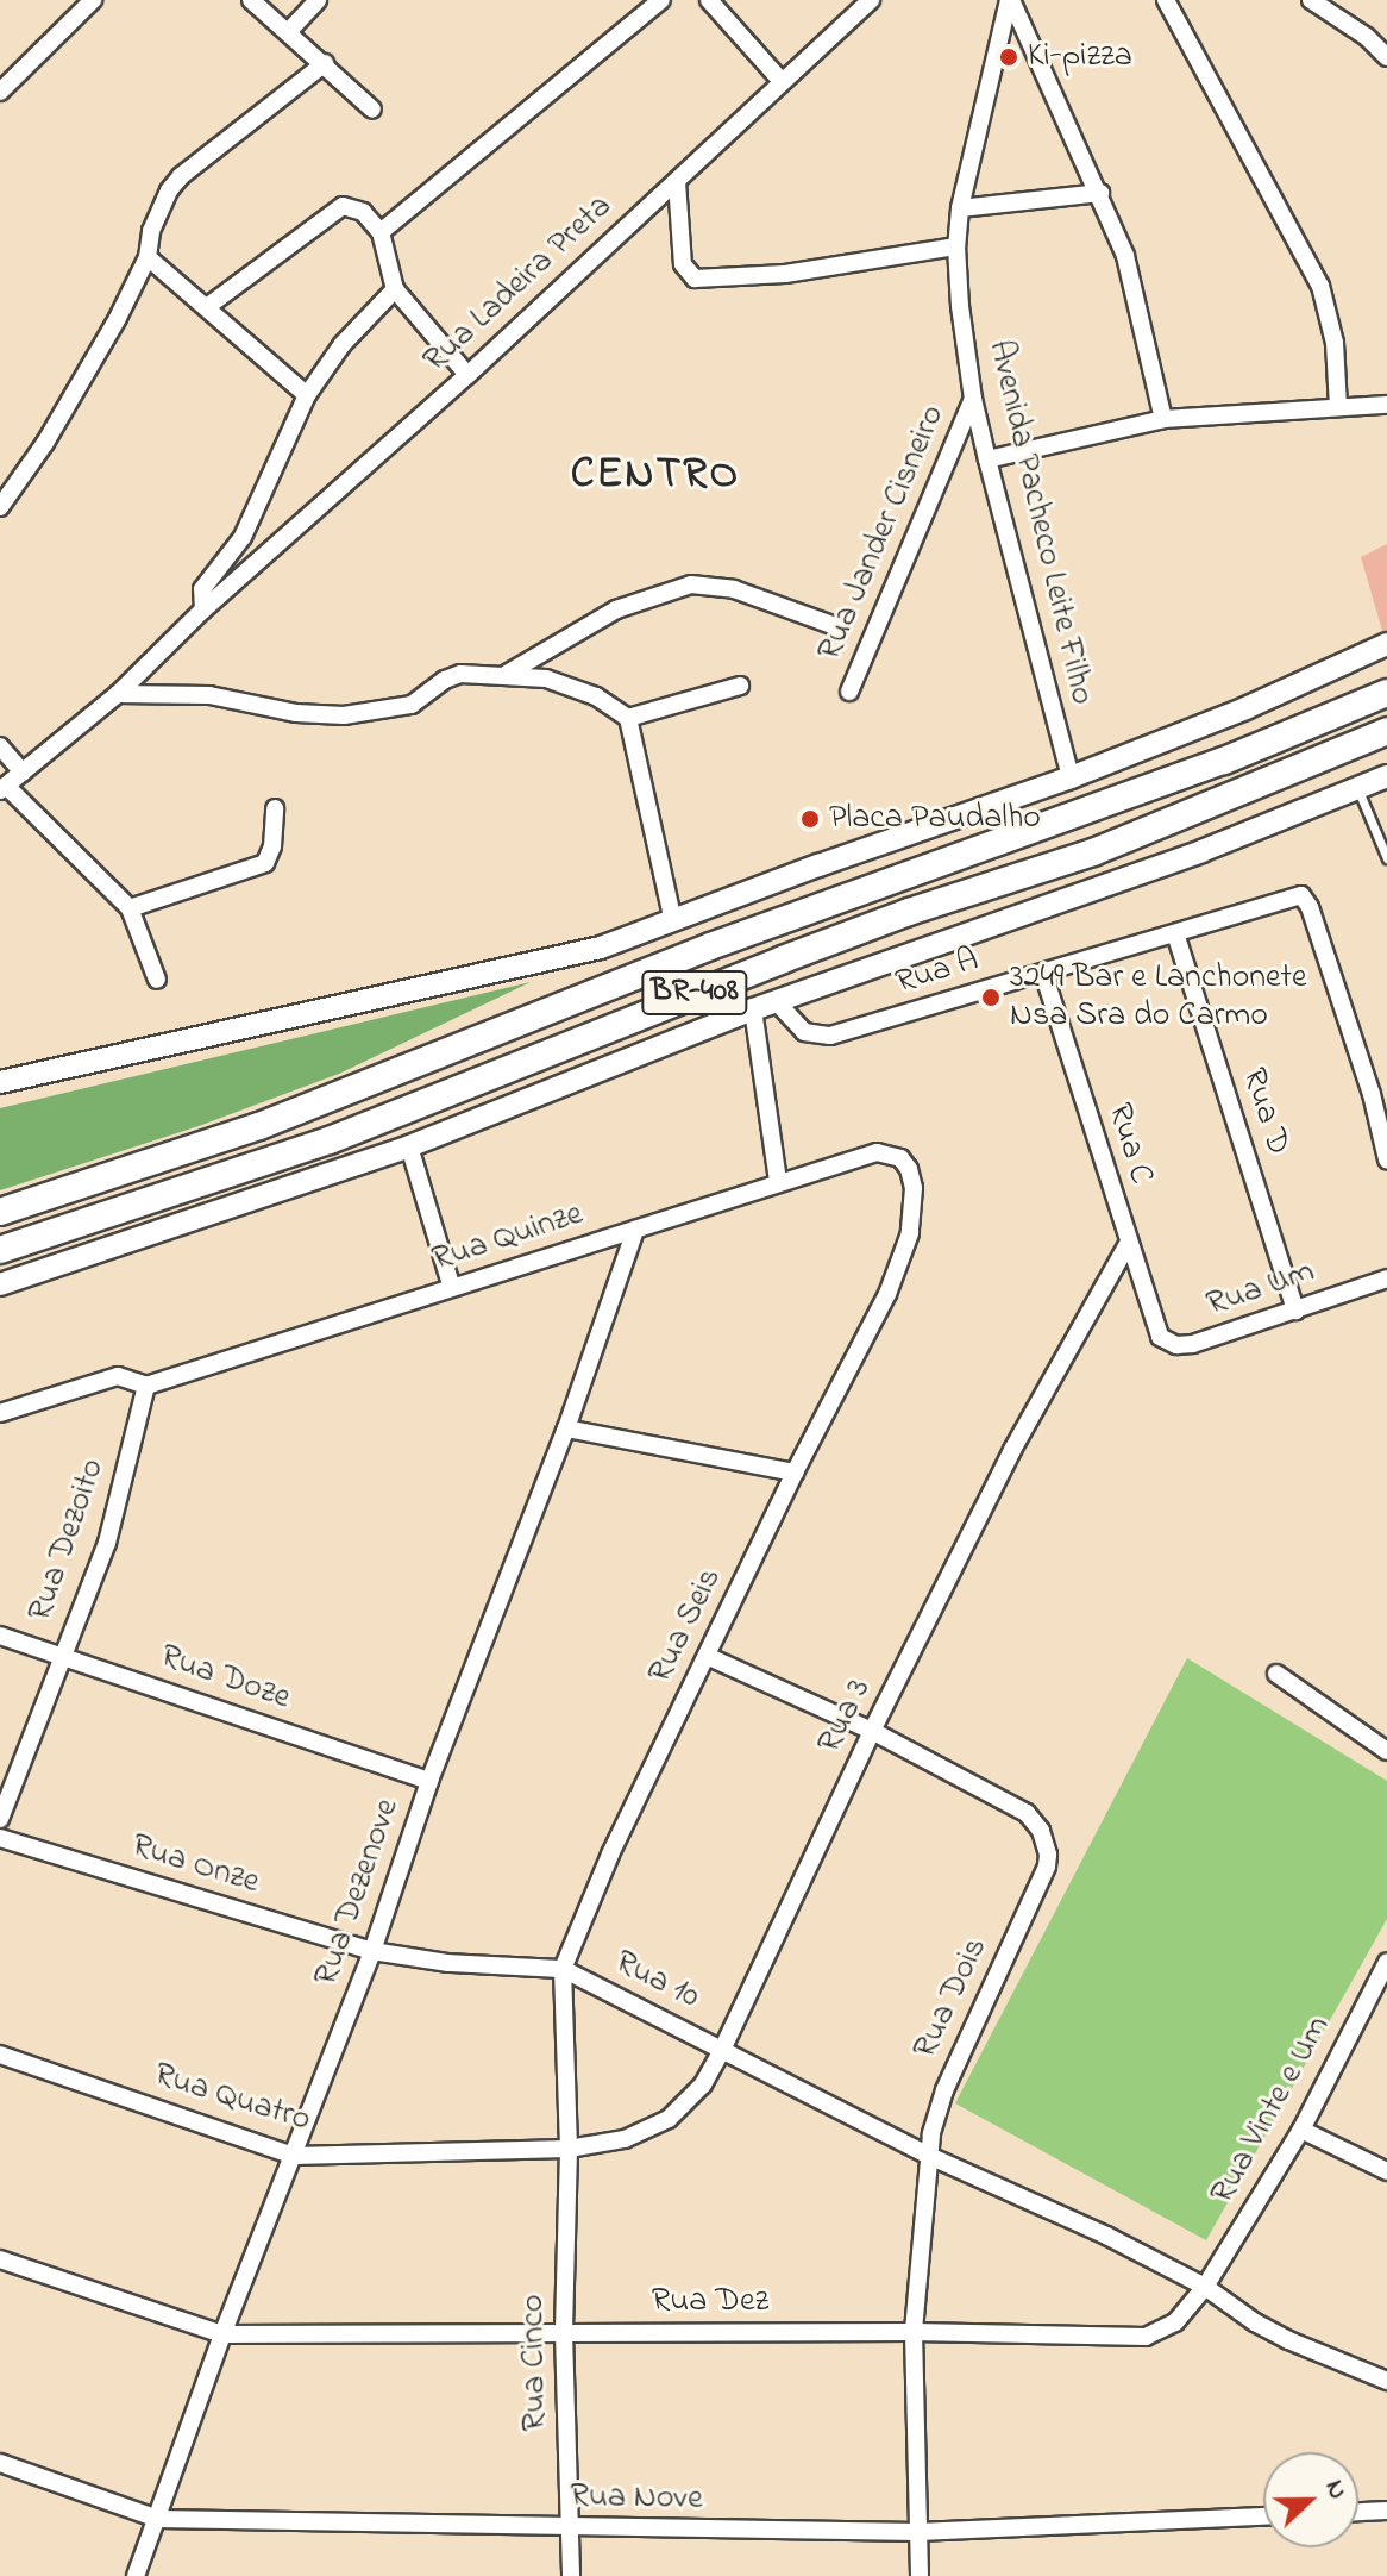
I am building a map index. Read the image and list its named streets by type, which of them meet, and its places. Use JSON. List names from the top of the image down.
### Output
{
  "streets": {
    "highway": ["BR-408"],
    "street": [
      "Rua Ladeira Preta",
      "Avenida Pacheco Leite Filho",
      "Rua Jander Cisneiro",
      "Rua A",
      "Rua D",
      "Rua C",
      "Rua Quinze",
      "Rua Um",
      "Rua Dezoito",
      "Rua Seis",
      "Rua Doze",
      "Rua 3",
      "Rua Onze",
      "Rua Dezenove",
      "Rua 10",
      "Rua Dois",
      "Rua Quatro",
      "Rua Vinte e Um",
      "Rua Dez",
      "Rua Cinco",
      "Rua Nove"
    ]
  },
  "crossings": [
    ["Avenida Pacheco Leite Filho", "Rua Jander Cisneiro"],
    ["Rua A", "Rua D"],
    ["Rua A", "Rua C"],
    ["Rua D", "Rua Um"],
    ["Rua C", "Rua Um"],
    ["Rua C", "Rua 3"],
    ["Rua Quinze", "Rua Dezoito"],
    ["Rua Quinze", "Rua Seis"],
    ["Rua Quinze", "Rua Dezenove"],
    ["Rua Dezoito", "Rua Doze"],
    ["Rua Seis", "Rua 3"],
    ["Rua Seis", "Rua 10"],
    ["Rua Seis", "Rua Dois"],
    ["Rua Seis", "Rua Quatro"],
    ["Rua Seis", "Rua Cinco"],
    ["Rua Doze", "Rua Dezenove"],
    ["Rua 3", "Rua 10"],
    ["Rua 3", "Rua Dois"],
    ["Rua 3", "Rua Quatro"],
    ["Rua 3", "Rua Cinco"],
    ["Rua Onze", "Rua Dezenove"],
    ["Rua Dezenove", "Rua Quatro"],
    ["Rua Dezenove", "Rua Dez"],
    ["Rua Dezenove", "Rua Nove"],
    ["Rua 10", "Rua Dois"],
    ["Rua 10", "Rua Vinte e Um"],
    ["Rua 10", "Rua Dez"],
    ["Rua Dois", "Rua Dez"],
    ["Rua Dois", "Rua Nove"],
    ["Rua Quatro", "Rua Cinco"],
    ["Rua Vinte e Um", "Rua Dez"],
    ["Rua Dez", "Rua Cinco"],
    ["Rua Cinco", "Rua Nove"]
  ],
  "districts": ["CENTRO"],
  "places": ["Ki-pizza", "Placa Paudalho", "3249 Bar e Lanchonete Nsa Sra do Carmo"],
  "north": "right"
}
